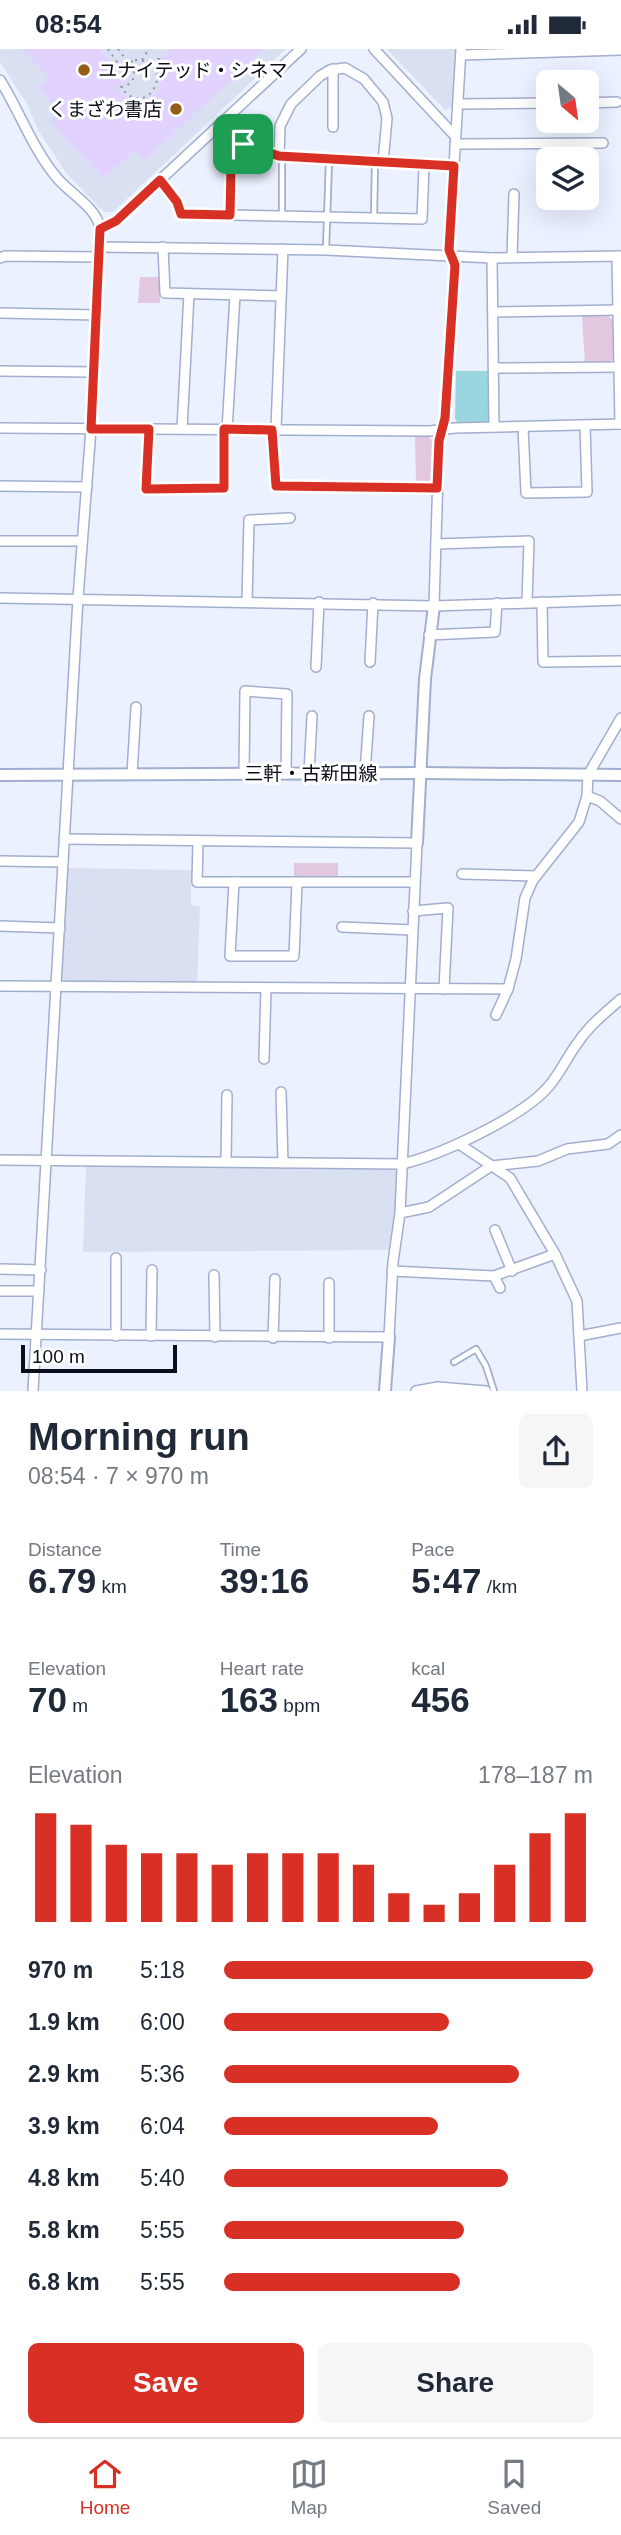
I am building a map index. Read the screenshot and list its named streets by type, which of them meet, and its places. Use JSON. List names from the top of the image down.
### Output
{
  "streets": {
    "street": ["三軒・古新田線"]
  },
  "places": ["ユナイテッド・シネマ", "くまざわ書店"],
  "scale_bar": "100 m",
  "north": "bottom right",
  "page": {
    "status": "08:54",
    "scale": "100 m",
    "heading": ["Morning run", "08:54 · 7 × 970 m"],
    "stats": [
      ["Distance", "6.79 km"],
      ["Time", "39:16"],
      ["Pace", "5:47 /km"],
      ["Elevation", "70 m"],
      ["Heart rate", "163 bpm"],
      ["kcal", "456"]
    ],
    "chart": ["Elevation", "178–187 m"],
    "list": [
      {
        "name": "970 m",
        "note": "5:18"
      },
      {
        "name": "1.9 km",
        "note": "6:00"
      },
      {
        "name": "2.9 km",
        "note": "5:36"
      },
      {
        "name": "3.9 km",
        "note": "6:04"
      },
      {
        "name": "4.8 km",
        "note": "5:40"
      },
      {
        "name": "5.8 km",
        "note": "5:55"
      },
      {
        "name": "6.8 km",
        "note": "5:55"
      }
    ],
    "buttons": ["Save", "Share"],
    "tabs": ["Home", "Map", "Saved"]
  }
}
